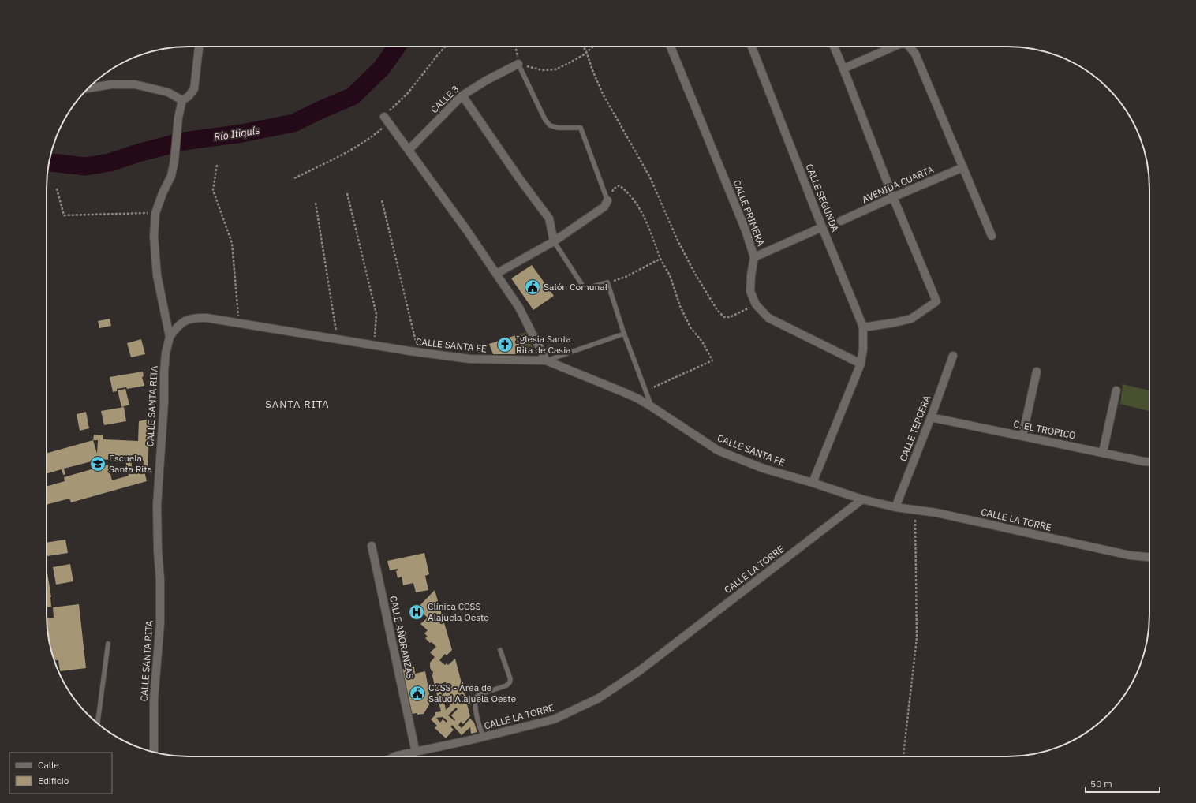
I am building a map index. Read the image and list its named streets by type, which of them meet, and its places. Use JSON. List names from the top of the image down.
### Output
{
  "streets": {
    "street": [
      "CALLE 3",
      "AVENIDA CUARTA",
      "CALLE SEGUNDA",
      "CALLE PRIMERA",
      "CALLE SANTA FE",
      "CALLE SANTA RITA",
      "CALLE TERCERA",
      "C. EL TROPICO",
      "CALLE LA TORRE",
      "CALLE AÑORANZAS"
    ]
  },
  "crossings": [
    ["CALLE SEGUNDA", "CALLE PRIMERA"],
    ["CALLE SANTA FE", "CALLE SANTA RITA"],
    ["CALLE SANTA FE", "CALLE LA TORRE"],
    ["CALLE TERCERA", "C. EL TROPICO"],
    ["CALLE TERCERA", "CALLE LA TORRE"],
    ["CALLE LA TORRE", "CALLE AÑORANZAS"]
  ],
  "districts": ["SANTA RITA"],
  "water": ["Río Itiquís"],
  "places": {
    "public building": ["Salón Comunal", "CCSS - Área de Salud Alajuela Oeste"],
    "church": ["Iglesia Santa Rita de Casia"],
    "school or university": ["Escuela Santa Rita"],
    "hospital": ["Clínica CCSS Alajuela Oeste"]
  },
  "legend": ["Calle", "Edificio"],
  "scale_bar": "50 m"
}
